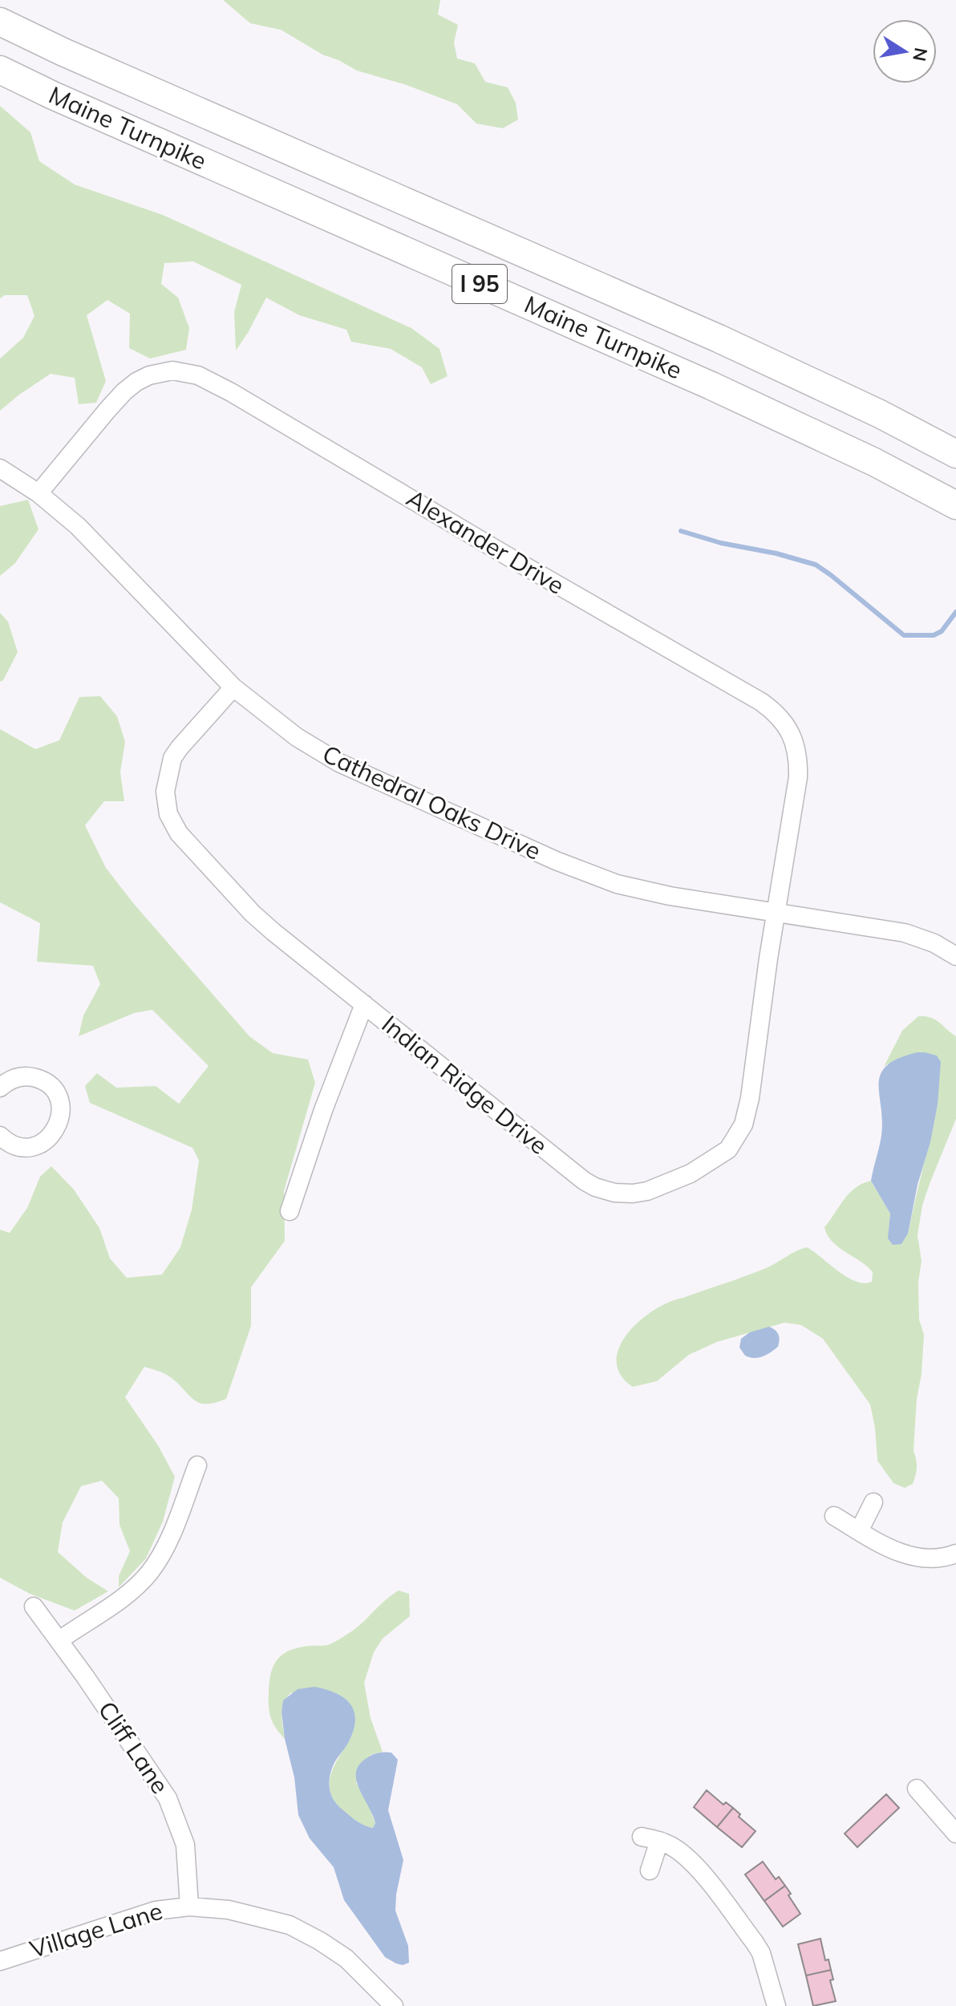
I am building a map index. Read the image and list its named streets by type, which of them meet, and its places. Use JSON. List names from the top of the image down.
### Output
{
  "streets": {
    "highway": ["Maine Turnpike", "I 95"],
    "street": [
      "Alexander Drive",
      "Cathedral Oaks Drive",
      "Indian Ridge Drive",
      "Cliff Lane",
      "Village Lane"
    ]
  },
  "crossings": [
    ["Alexander Drive", "Cathedral Oaks Drive"],
    ["Alexander Drive", "Indian Ridge Drive"],
    ["Cathedral Oaks Drive", "Indian Ridge Drive"],
    ["Cliff Lane", "Village Lane"]
  ],
  "north": "right"
}
